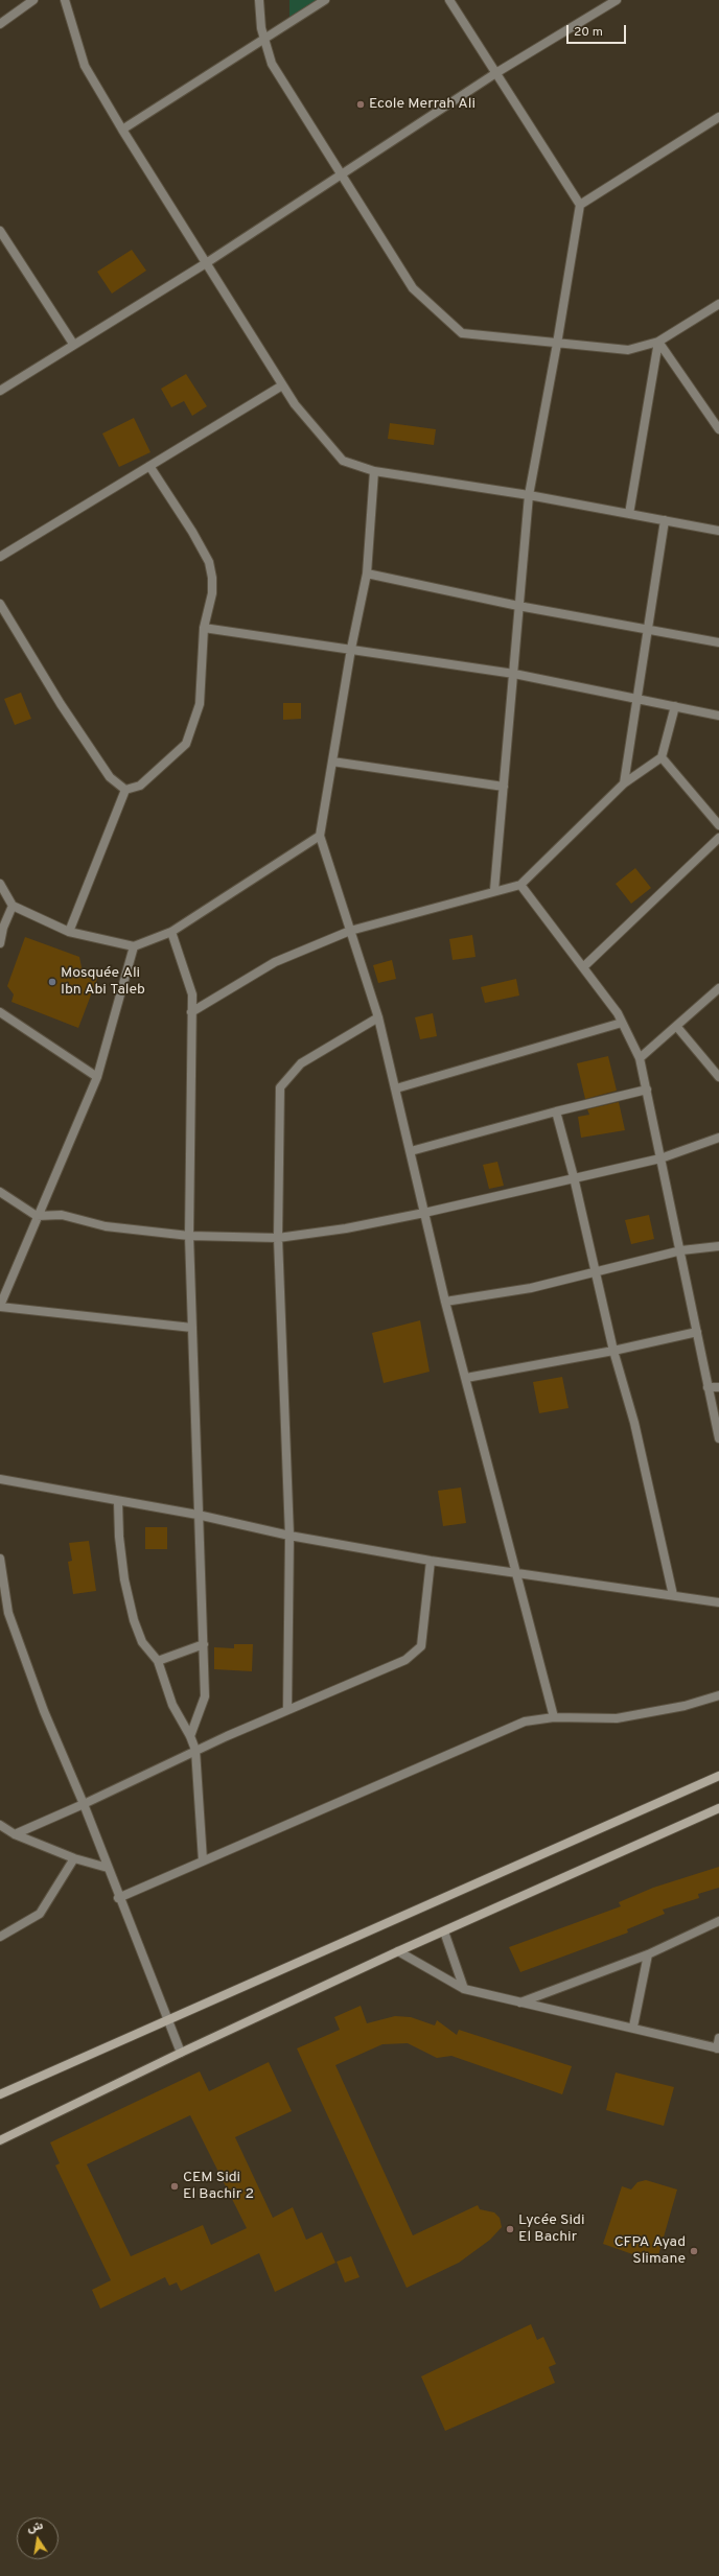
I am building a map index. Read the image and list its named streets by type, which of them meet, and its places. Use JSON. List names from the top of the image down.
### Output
{
  "places": [
    "Ecole Merrah Ali",
    "Mosquée Ali Ibn Abi Taleb",
    "CEM Sidi El Bachir 2",
    "Lycée Sidi El Bachir",
    "CFPA Ayad Slimane"
  ],
  "scale_bar": "20 m",
  "north": "top"
}
